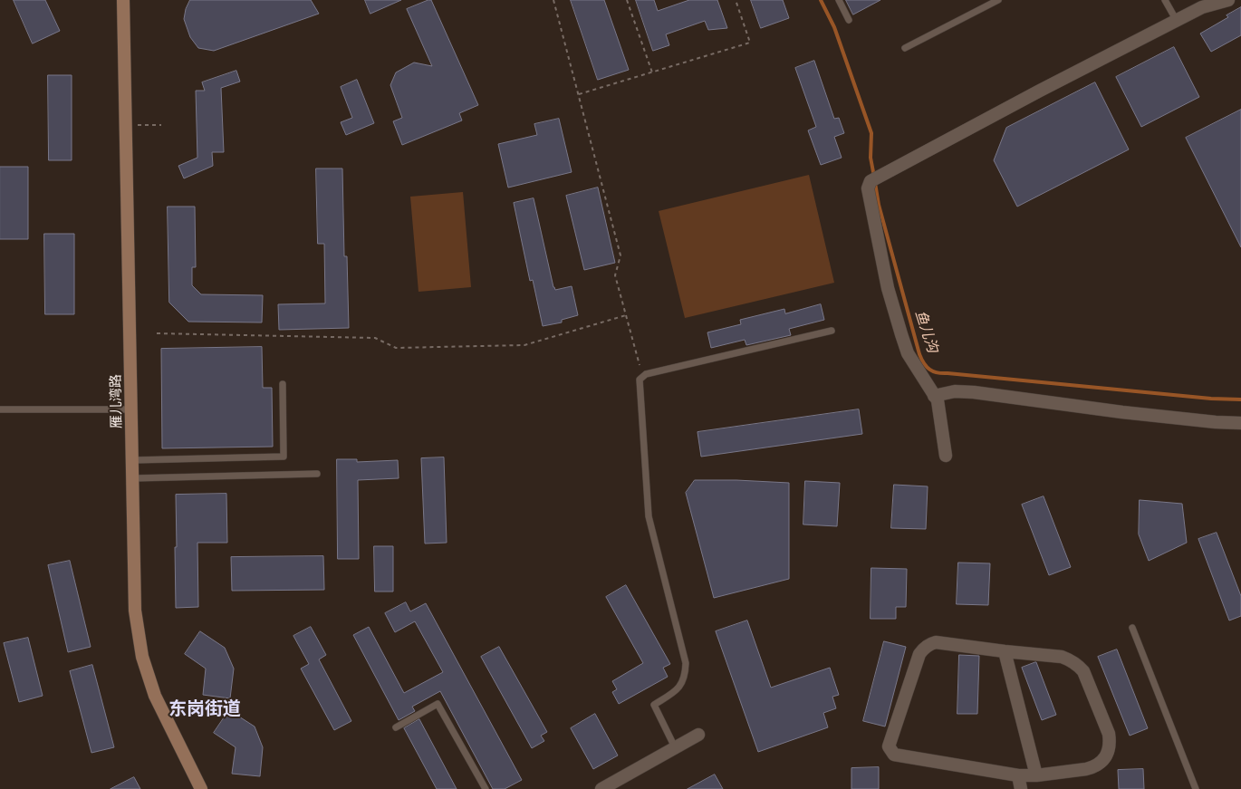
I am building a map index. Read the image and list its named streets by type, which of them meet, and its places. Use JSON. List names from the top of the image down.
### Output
{
  "streets": {
    "main road": ["雁儿湾路"]
  },
  "districts": ["东岗街道"],
  "water": ["鱼儿沟"]
}
